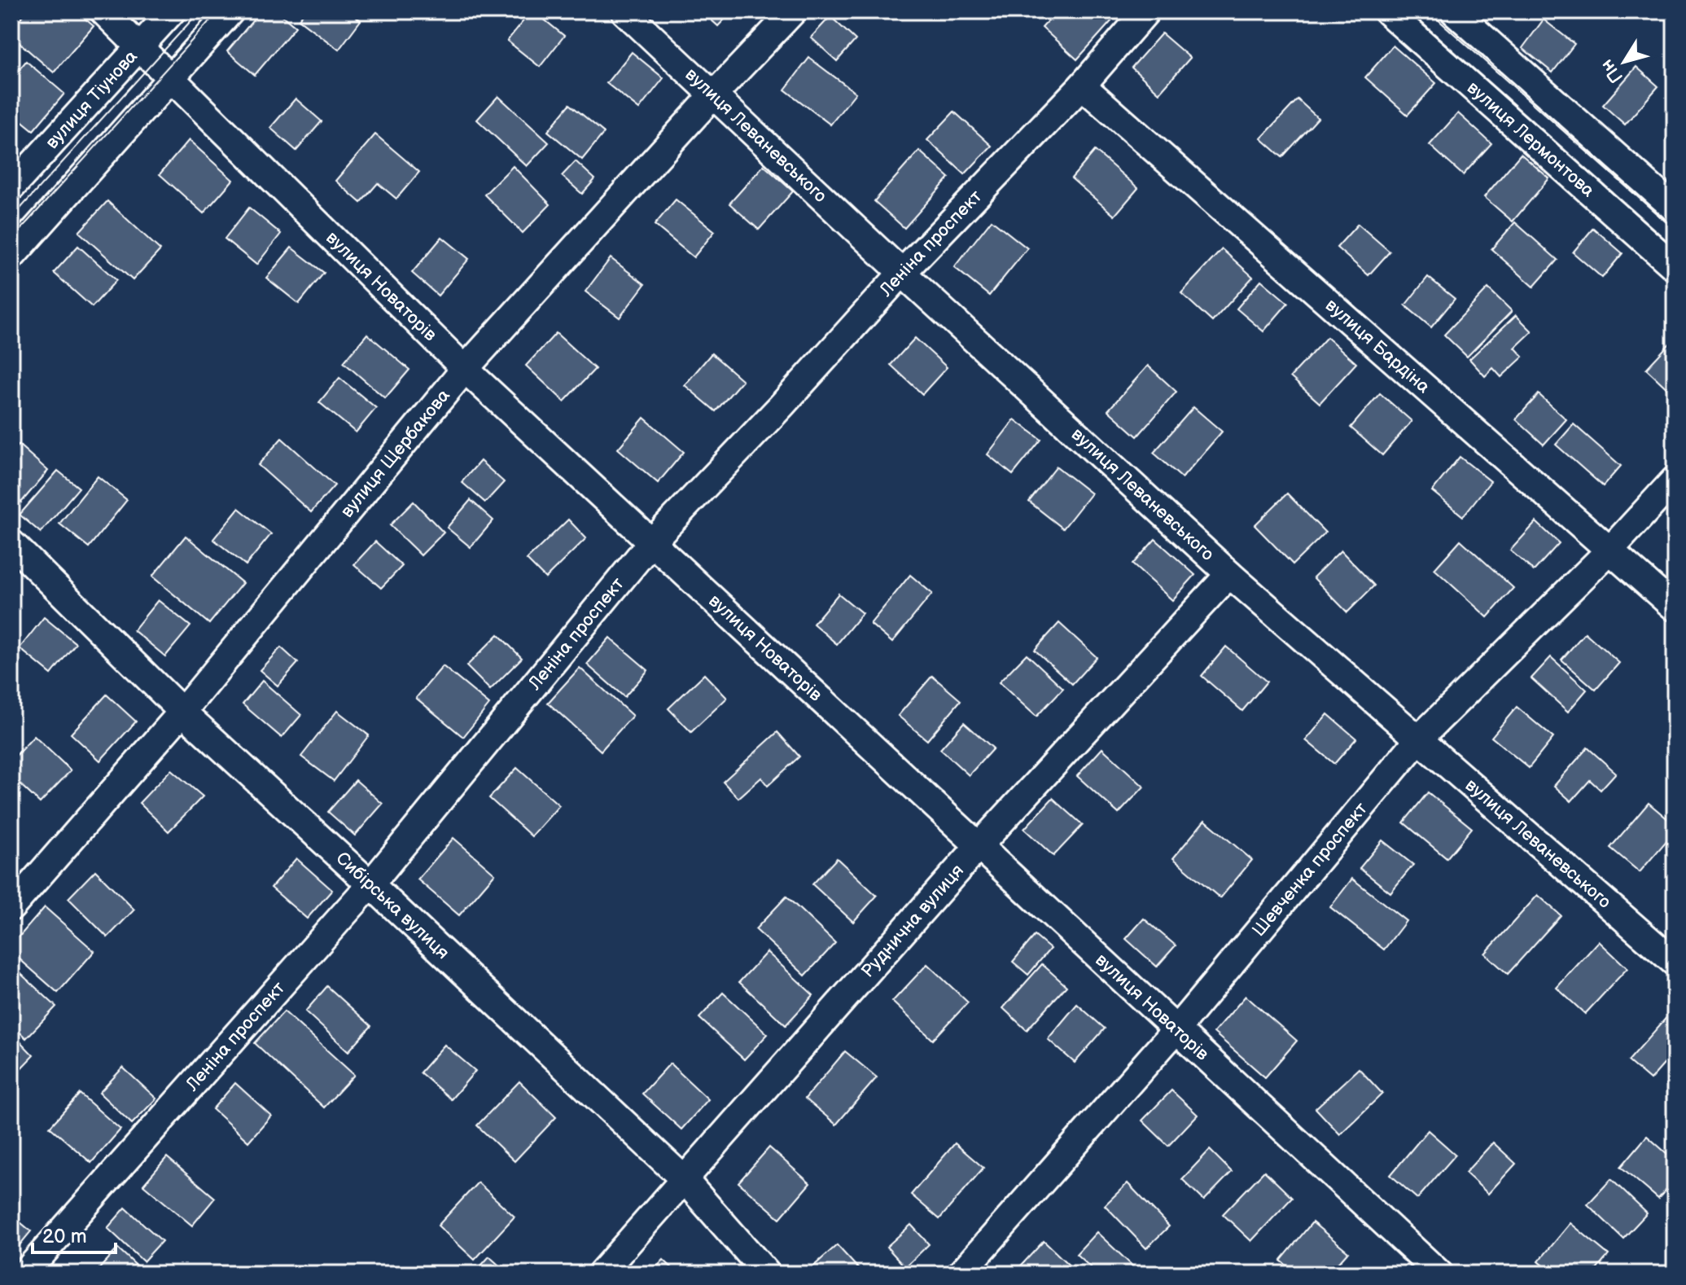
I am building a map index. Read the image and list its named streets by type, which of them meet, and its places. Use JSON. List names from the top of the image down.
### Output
{
  "streets": {
    "street": [
      "вулиця Тіунова",
      "вулиця Леваневського",
      "вулиця Лермонтова",
      "Леніна проспект",
      "вулиця Новаторів",
      "вулиця Бардіна",
      "вулиця Щербакова",
      "Шевченка проспект",
      "Сибірська вулиця",
      "Руднична вулиця"
    ]
  },
  "crossings": [
    ["вулиця Тіунова", "вулиця Новаторів"],
    ["вулиця Леваневського", "Леніна проспект"],
    ["вулиця Леваневського", "вулиця Щербакова"],
    ["вулиця Леваневського", "Шевченка проспект"],
    ["вулиця Леваневського", "Руднична вулиця"],
    ["Леніна проспект", "вулиця Новаторів"],
    ["Леніна проспект", "вулиця Бардіна"],
    ["Леніна проспект", "Сибірська вулиця"],
    ["вулиця Новаторів", "вулиця Щербакова"],
    ["вулиця Новаторів", "Шевченка проспект"],
    ["вулиця Новаторів", "Руднична вулиця"],
    ["вулиця Бардіна", "Шевченка проспект"],
    ["вулиця Щербакова", "Сибірська вулиця"],
    ["Сибірська вулиця", "Руднична вулиця"]
  ],
  "scale_bar": "20 m",
  "north": "bottom left"
}
